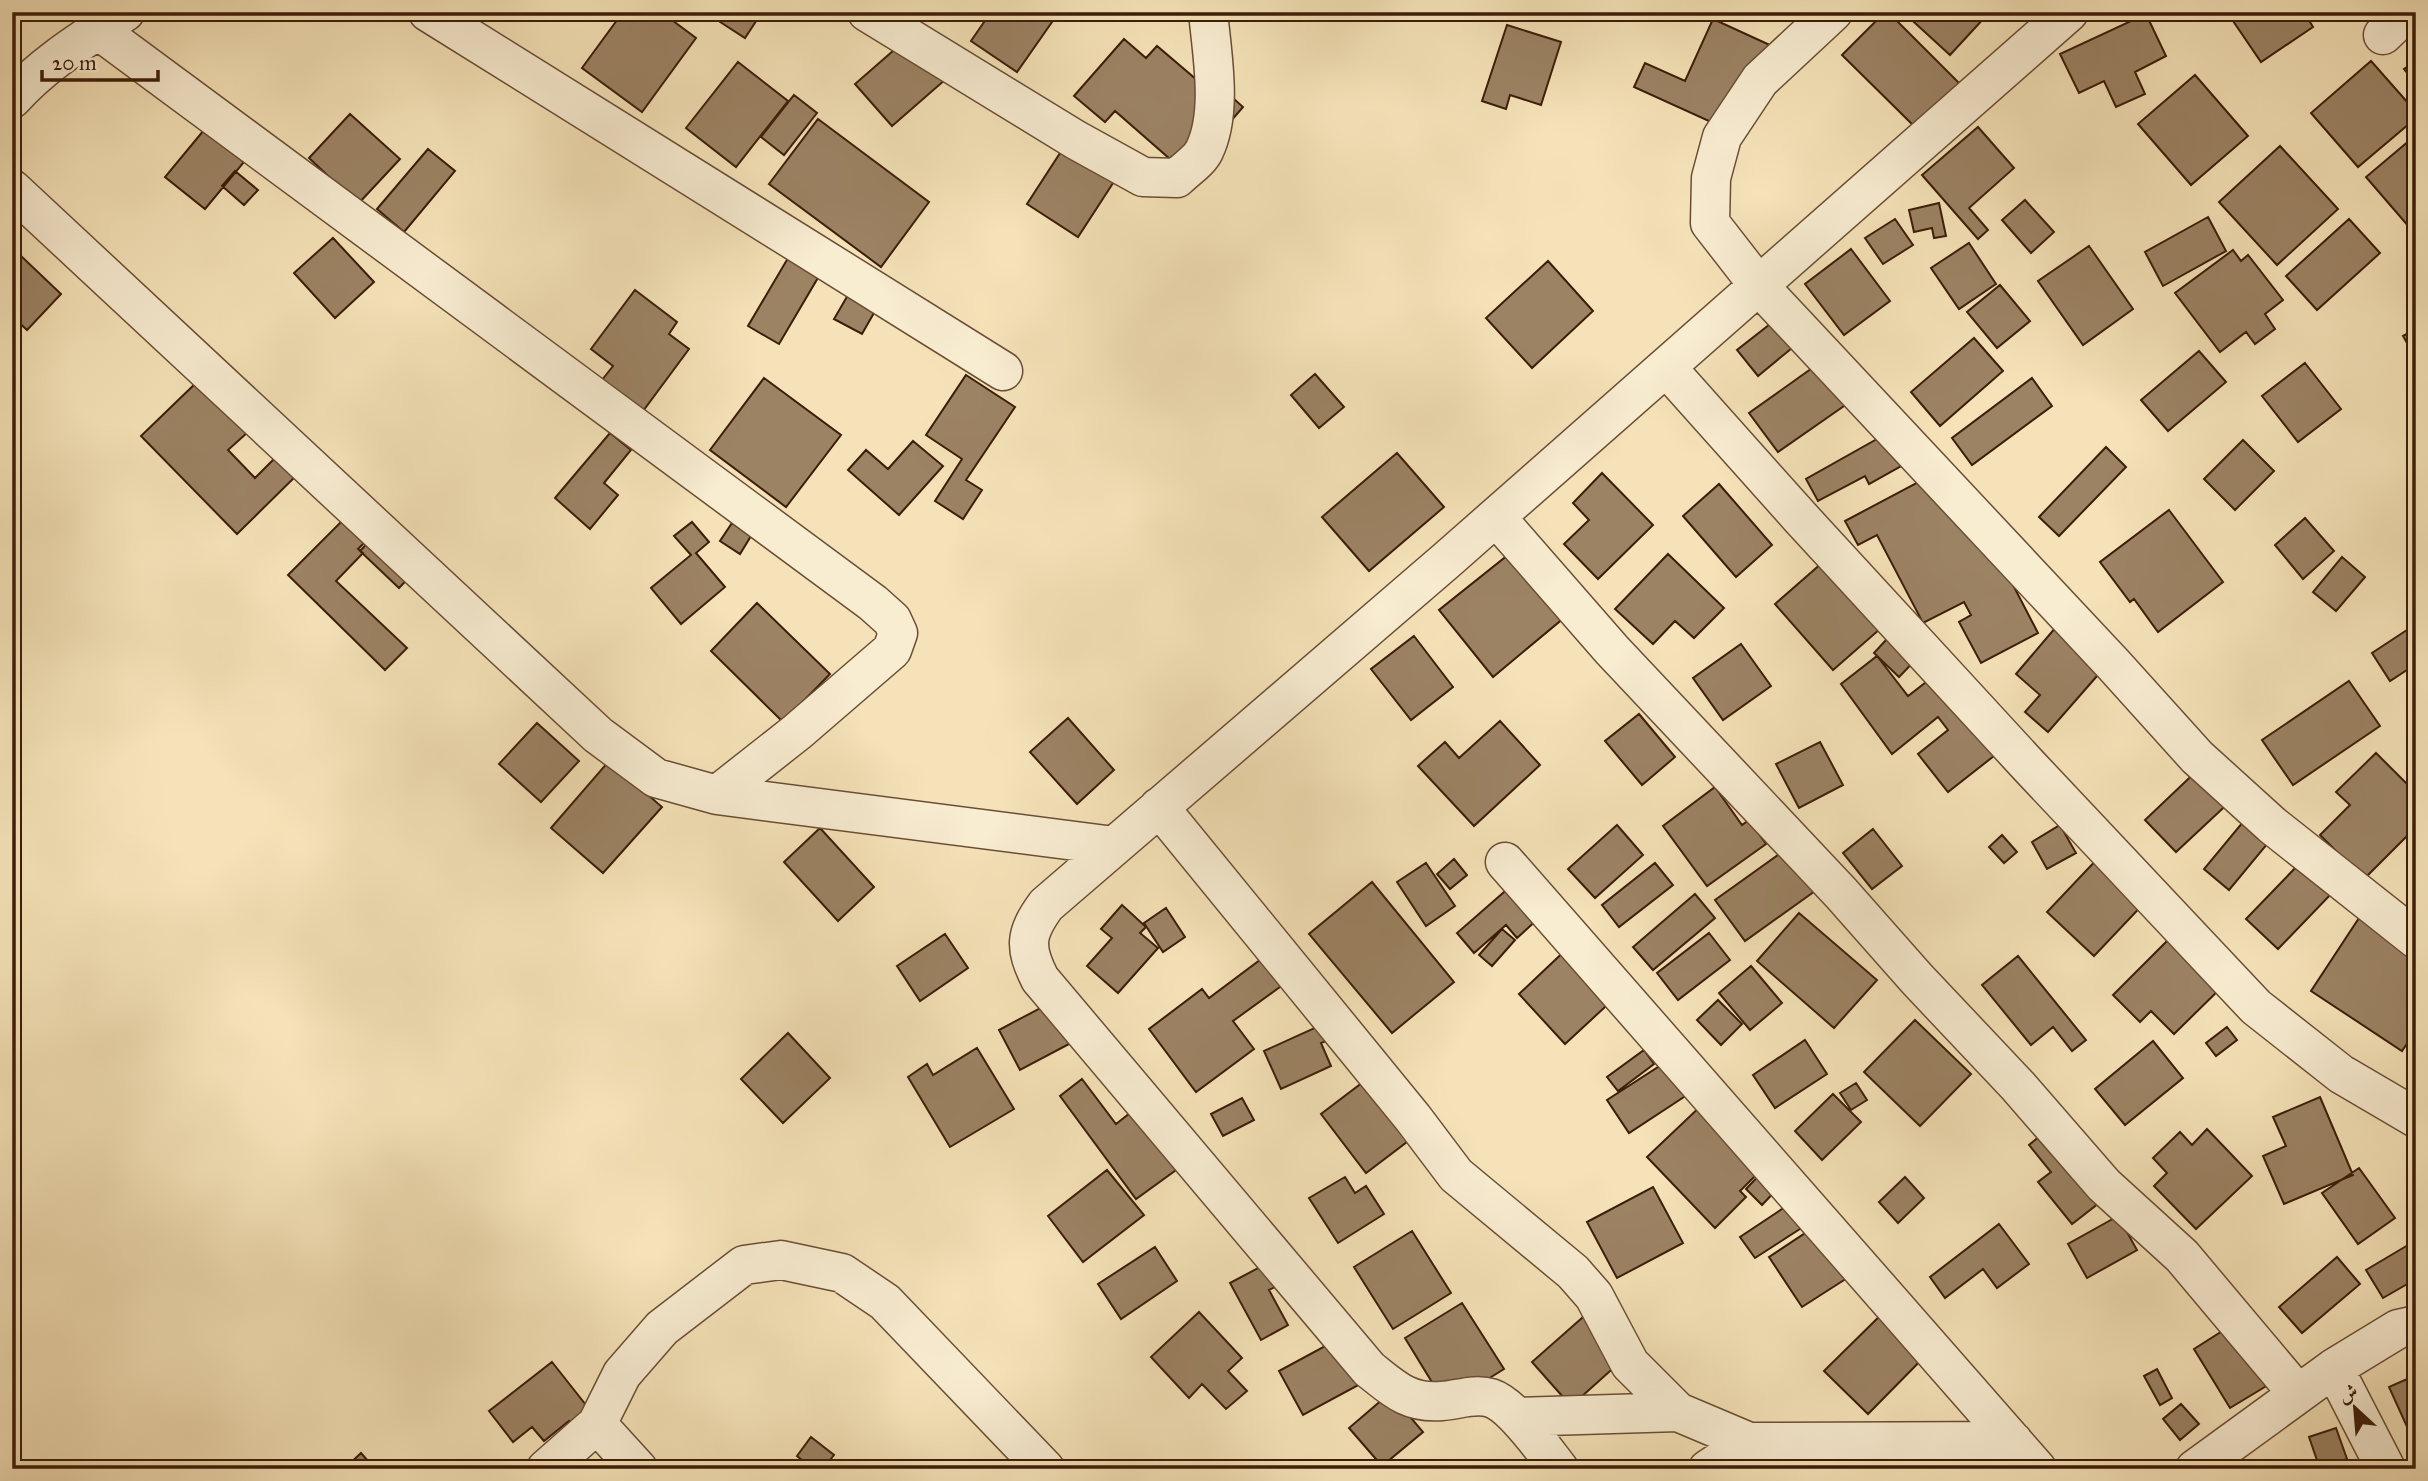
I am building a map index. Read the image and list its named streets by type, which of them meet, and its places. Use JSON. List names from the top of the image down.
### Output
{
  "scale_bar": "20 m",
  "north": "top left"
}
